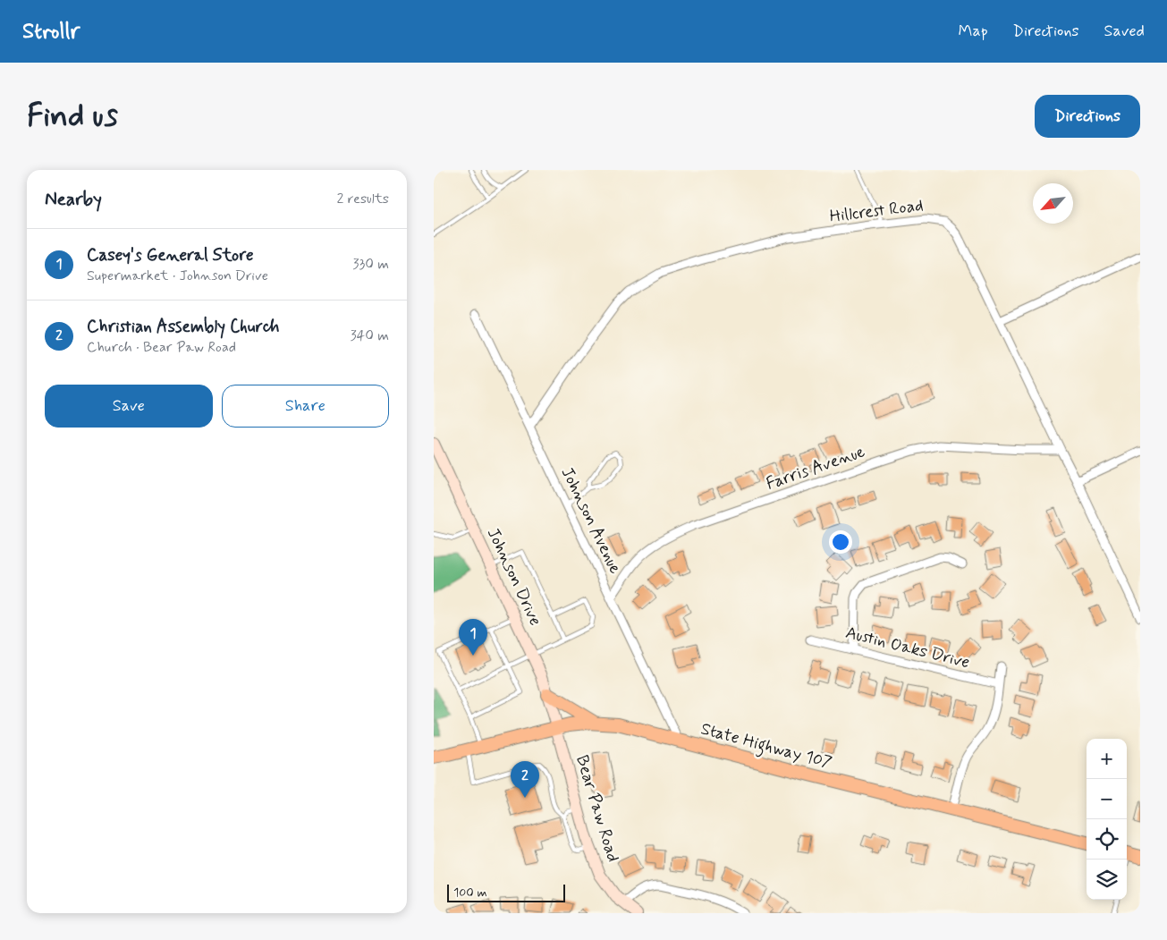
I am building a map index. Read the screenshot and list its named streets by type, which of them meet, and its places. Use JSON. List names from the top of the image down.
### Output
{
  "streets": {
    "main road": ["State Highway 107"],
    "street": [
      "Hillcrest Road",
      "Farris Avenue",
      "Johnson Avenue",
      "Johnson Drive",
      "Austin Oaks Drive",
      "Bear Paw Road"
    ]
  },
  "crossings": [
    ["Hillcrest Road", "Farris Avenue"],
    ["Hillcrest Road", "Johnson Avenue"],
    ["Farris Avenue", "Johnson Avenue"],
    ["Johnson Avenue", "State Highway 107"],
    ["Johnson Drive", "State Highway 107"],
    ["Johnson Drive", "Bear Paw Road"],
    ["State Highway 107", "Bear Paw Road"]
  ],
  "scale_bar": "100 m",
  "north": "bottom left",
  "page": {
    "header": "Strollr",
    "nav": ["Map", "Directions", "Saved"],
    "buttons": [
      "Directions",
      ["Save", "Share"]
    ],
    "title": "Find us",
    "heading": ["Nearby", "2 results"],
    "list": [
      {
        "mark": "1",
        "name": "Casey's General Store",
        "note": "Supermarket · Johnson Drive",
        "value": "330 m"
      },
      {
        "mark": "2",
        "name": "Christian Assembly Church",
        "note": "Church · Bear Paw Road",
        "value": "340 m"
      }
    ],
    "pins": ["1", "2"],
    "map_buttons": ["+", "−"],
    "scale": "100 m"
  }
}
